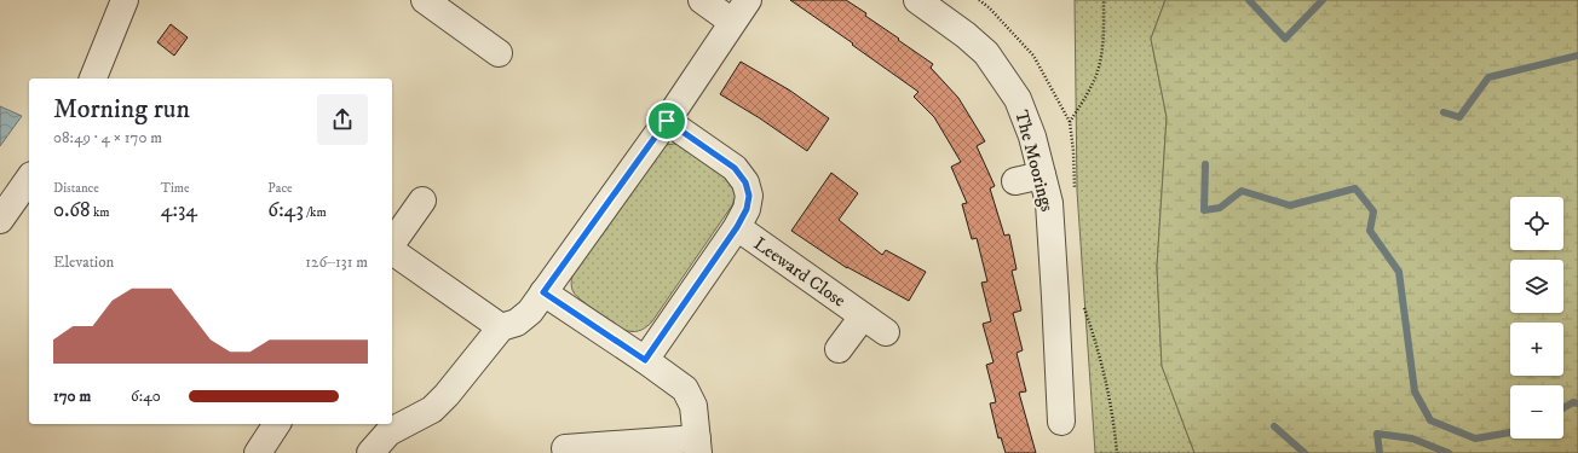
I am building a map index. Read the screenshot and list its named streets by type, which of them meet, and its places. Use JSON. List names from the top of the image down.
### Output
{
  "streets": {
    "street": ["The Moorings", "Leeward Close"]
  },
  "page": {
    "heading": ["Morning run", "08:49 · 4 × 170 m"],
    "stats": [
      ["Distance", "0.68 km"],
      ["Time", "4:34"],
      ["Pace", "6:43 /km"]
    ],
    "map_buttons": ["+", "−"],
    "chart": ["Elevation", "126–131 m"],
    "list": [
      {
        "name": "170 m",
        "note": "6:40"
      }
    ]
  }
}
